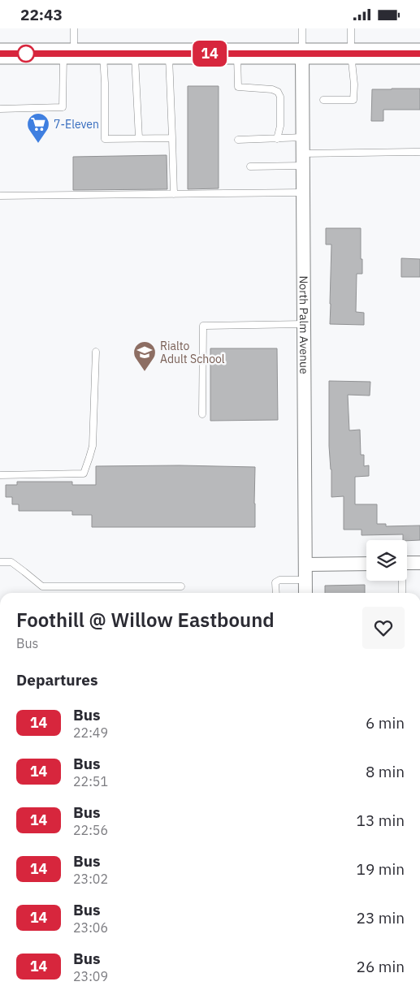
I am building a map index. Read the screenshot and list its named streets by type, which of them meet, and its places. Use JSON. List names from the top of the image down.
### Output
{
  "streets": {
    "street": ["North Palm Avenue"]
  },
  "places": {
    "supermarket": ["7-Eleven"],
    "school or university": ["Rialto Adult School"]
  },
  "lines": ["bus line 14"],
  "page": {
    "status": "22:43",
    "on_map": "14",
    "heading": [
      ["Foothill @ Willow Eastbound", "Bus"],
      "Departures"
    ],
    "list": [
      {
        "mark": "14",
        "name": "Bus",
        "note": "22:49",
        "value": "6 min"
      },
      {
        "mark": "14",
        "name": "Bus",
        "note": "22:51",
        "value": "8 min"
      },
      {
        "mark": "14",
        "name": "Bus",
        "note": "22:56",
        "value": "13 min"
      },
      {
        "mark": "14",
        "name": "Bus",
        "note": "23:02",
        "value": "19 min"
      },
      {
        "mark": "14",
        "name": "Bus",
        "note": "23:06",
        "value": "23 min"
      },
      {
        "mark": "14",
        "name": "Bus",
        "note": "23:09",
        "value": "26 min"
      }
    ]
  }
}
